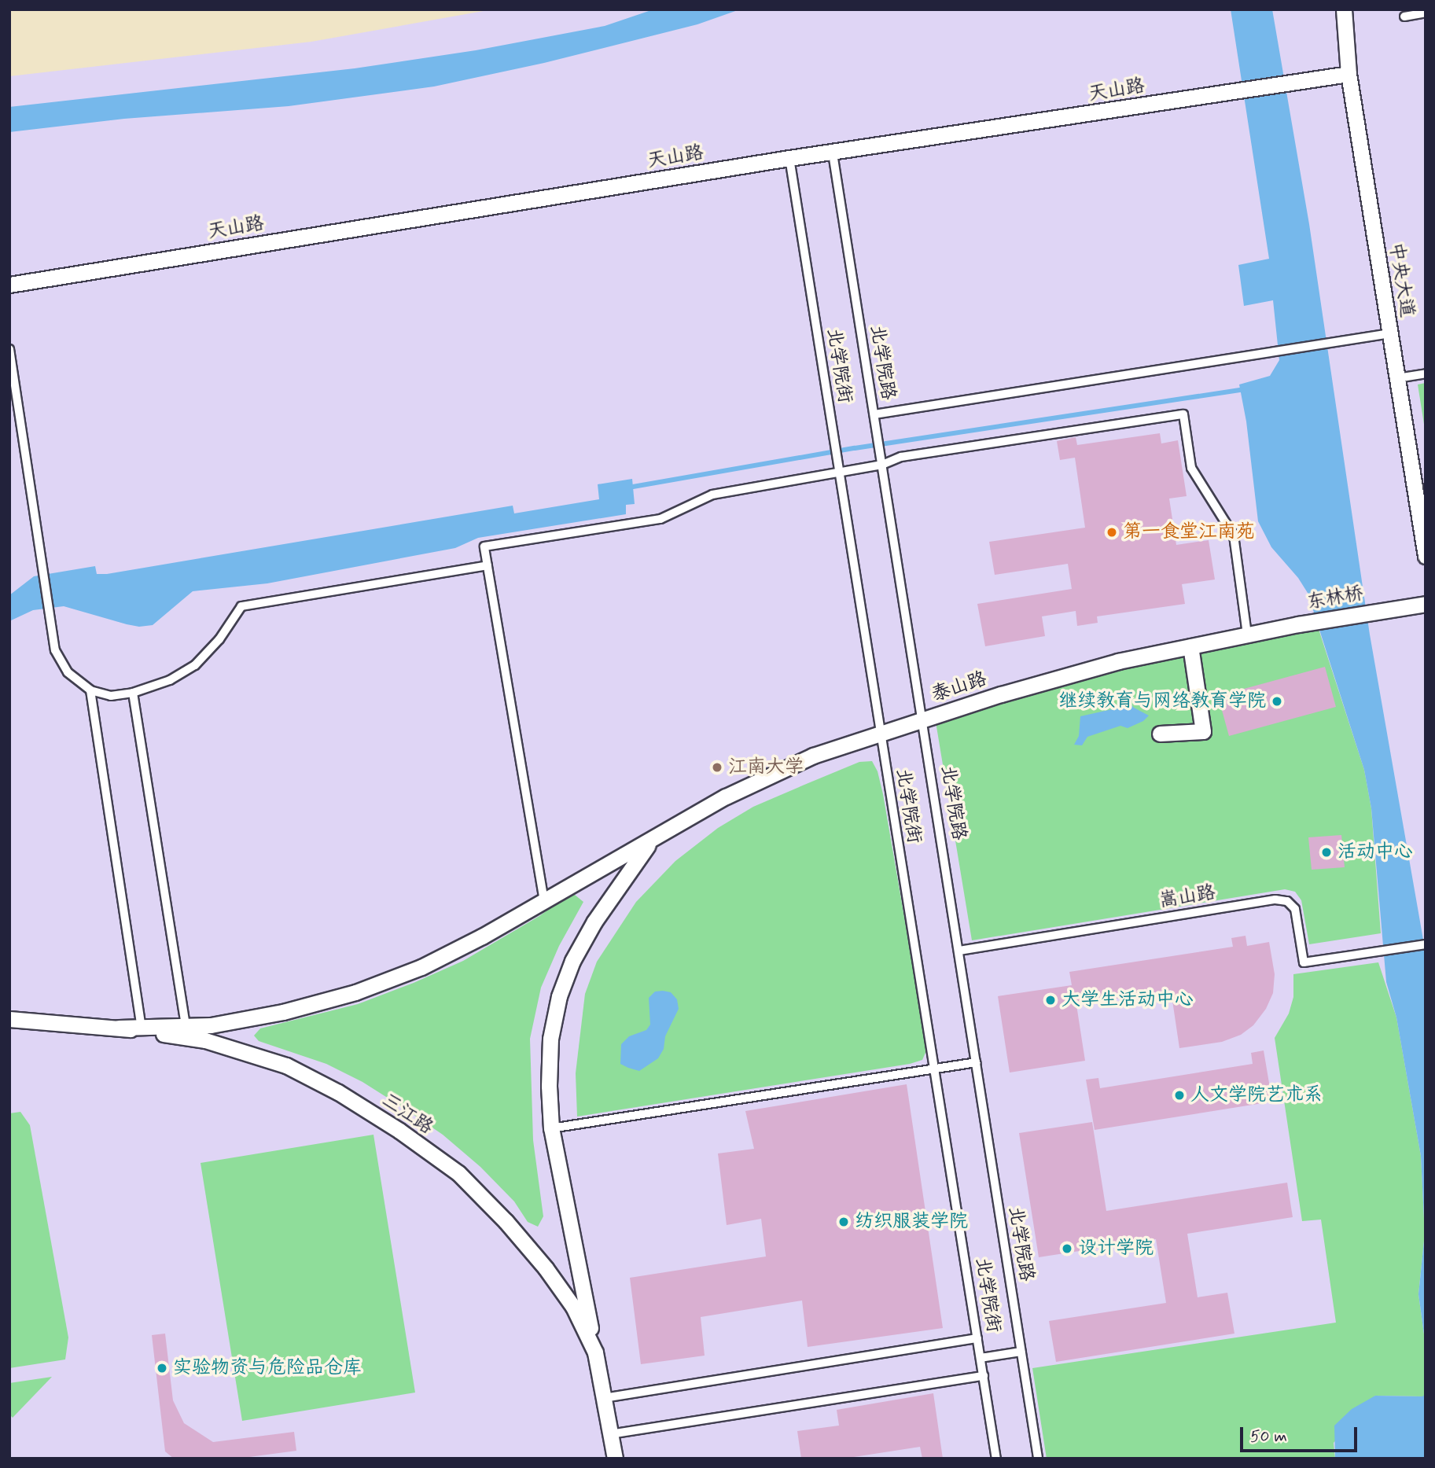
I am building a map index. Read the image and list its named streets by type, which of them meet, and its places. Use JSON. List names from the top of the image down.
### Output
{
  "streets": {
    "street": [
      "天山路",
      "中央大道",
      "东林桥",
      "泰山路",
      "三江路"
    ],
    "lane": ["北学院路", "北学院街", "嵩山路"]
  },
  "crossings": [
    ["天山路", "中央大道"],
    ["天山路", "北学院路"],
    ["天山路", "北学院街"],
    ["北学院路", "泰山路"],
    ["北学院路", "嵩山路"],
    ["北学院街", "泰山路"],
    ["东林桥", "泰山路"],
    ["泰山路", "三江路"]
  ],
  "places": [
    "第一食堂江南苑",
    "继续教育与网络教育学院",
    "江南大学",
    "活动中心",
    "大学生活动中心",
    "人文学院艺术系",
    "纺织服装学院",
    "设计学院",
    "实验物资与危险品仓库"
  ],
  "scale_bar": "50 m"
}
